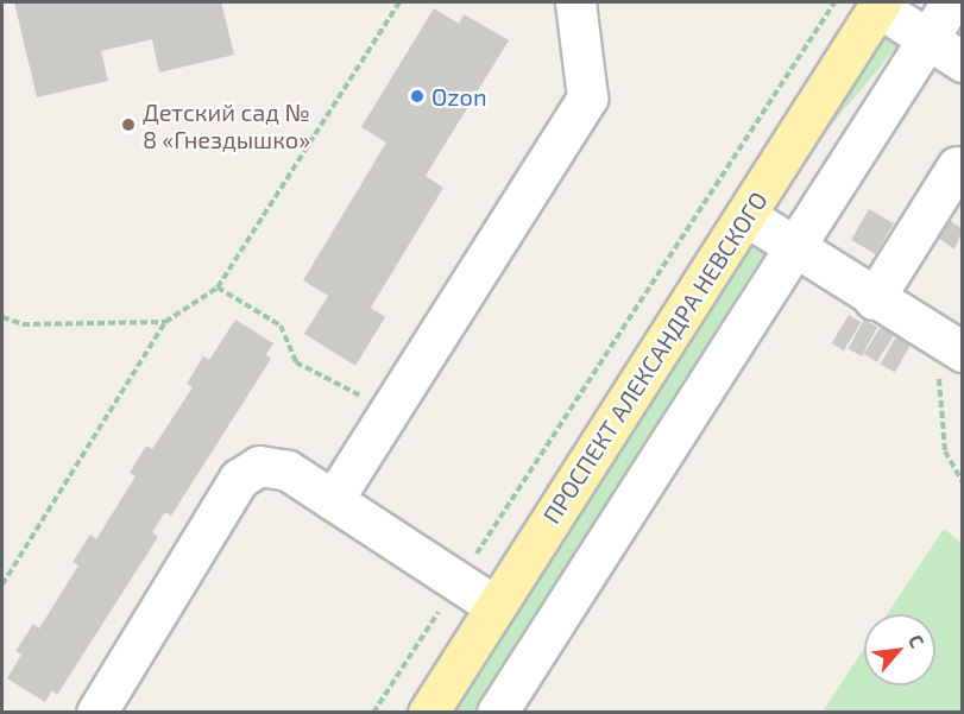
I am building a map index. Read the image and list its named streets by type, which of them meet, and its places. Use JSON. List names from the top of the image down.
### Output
{
  "streets": {
    "main road": ["ПРОСПЕКТ АЛЕКСАНДРА НЕВСКОГО"]
  },
  "places": ["Ozon", "Детский сад № 8 «Гнездышко»"],
  "north": "top right"
}
